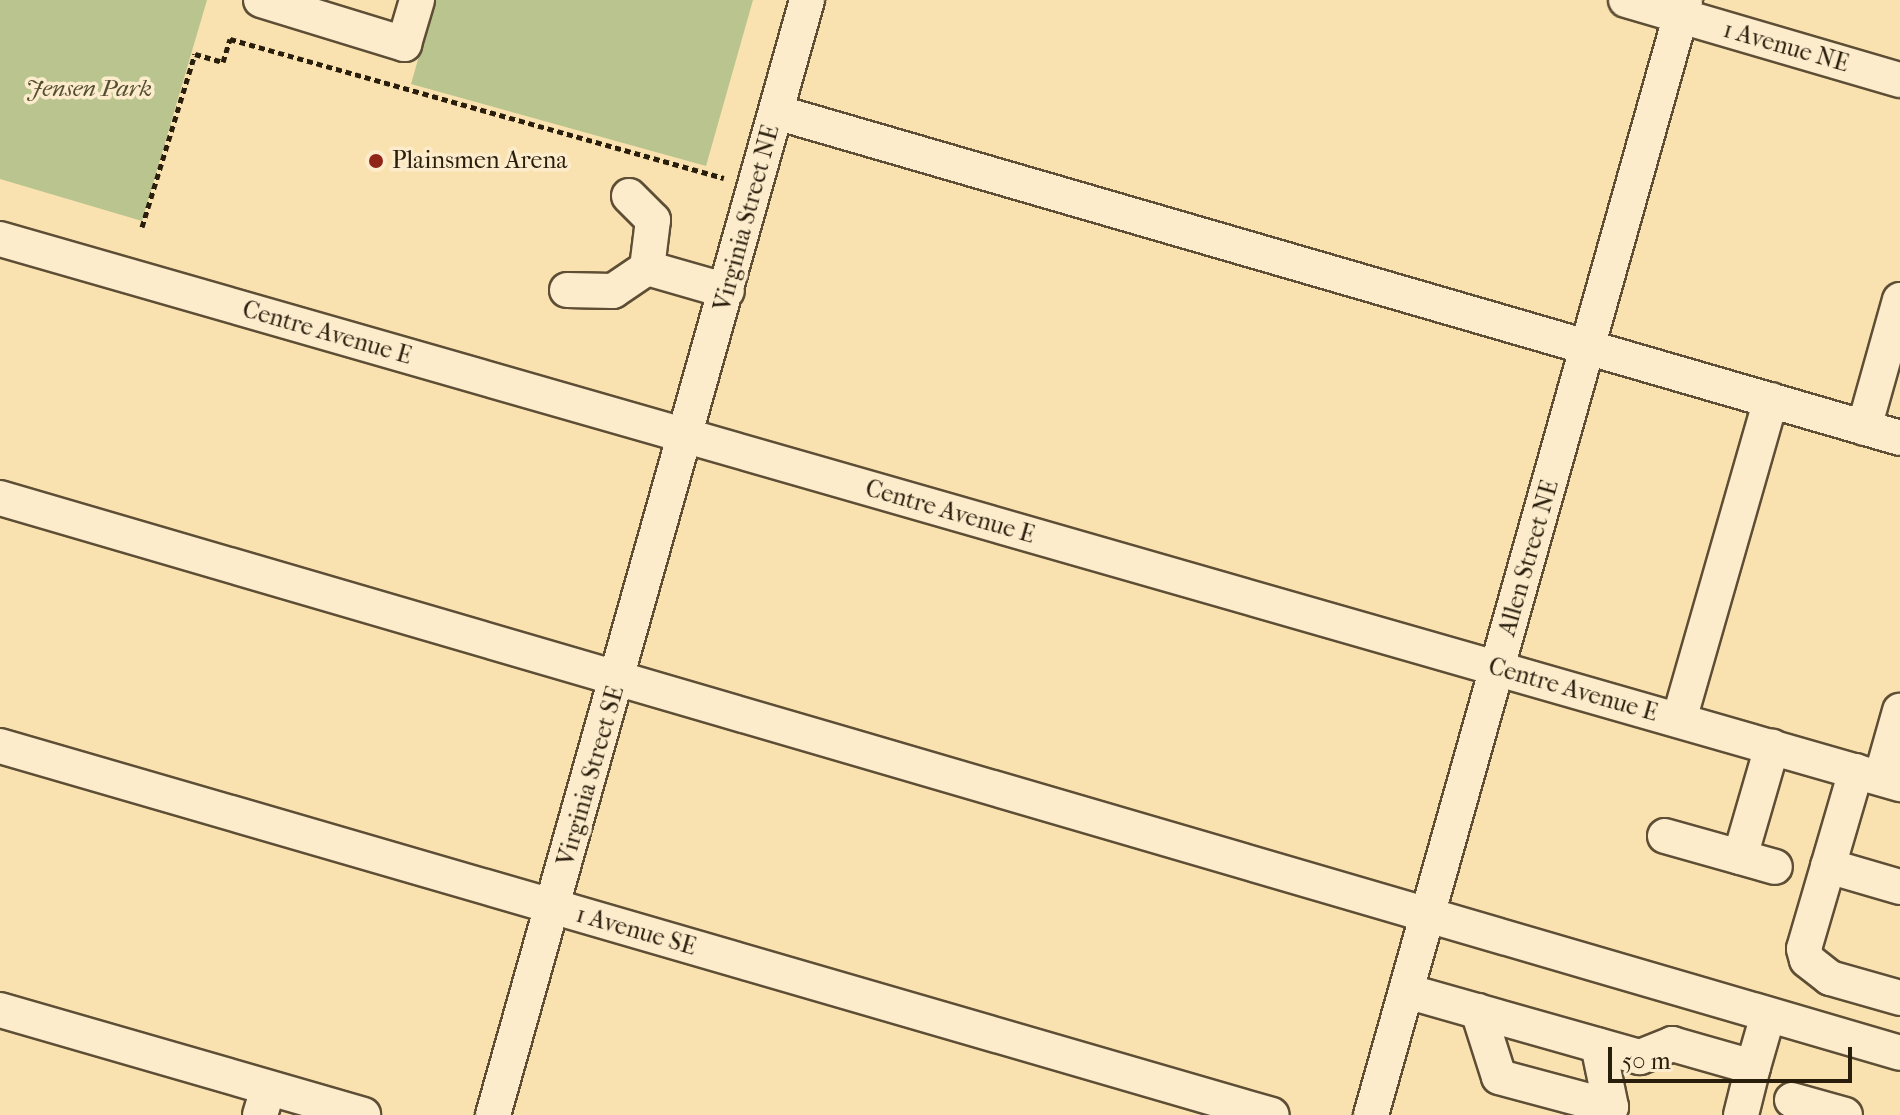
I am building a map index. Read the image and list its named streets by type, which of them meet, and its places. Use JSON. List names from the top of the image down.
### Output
{
  "streets": {
    "street": [
      "1 Avenue NE",
      "Virginia Street NE",
      "Centre Avenue E",
      "Allen Street NE",
      "Virginia Street SE",
      "1 Avenue SE"
    ]
  },
  "crossings": [
    ["1 Avenue NE", "Allen Street NE"],
    ["Virginia Street NE", "Centre Avenue E"],
    ["Virginia Street NE", "Virginia Street SE"],
    ["Centre Avenue E", "Allen Street NE"],
    ["Centre Avenue E", "Virginia Street SE"],
    ["Virginia Street SE", "1 Avenue SE"]
  ],
  "parks": ["Jensen Park"],
  "places": ["Plainsmen Arena"],
  "scale_bar": "50 m"
}
